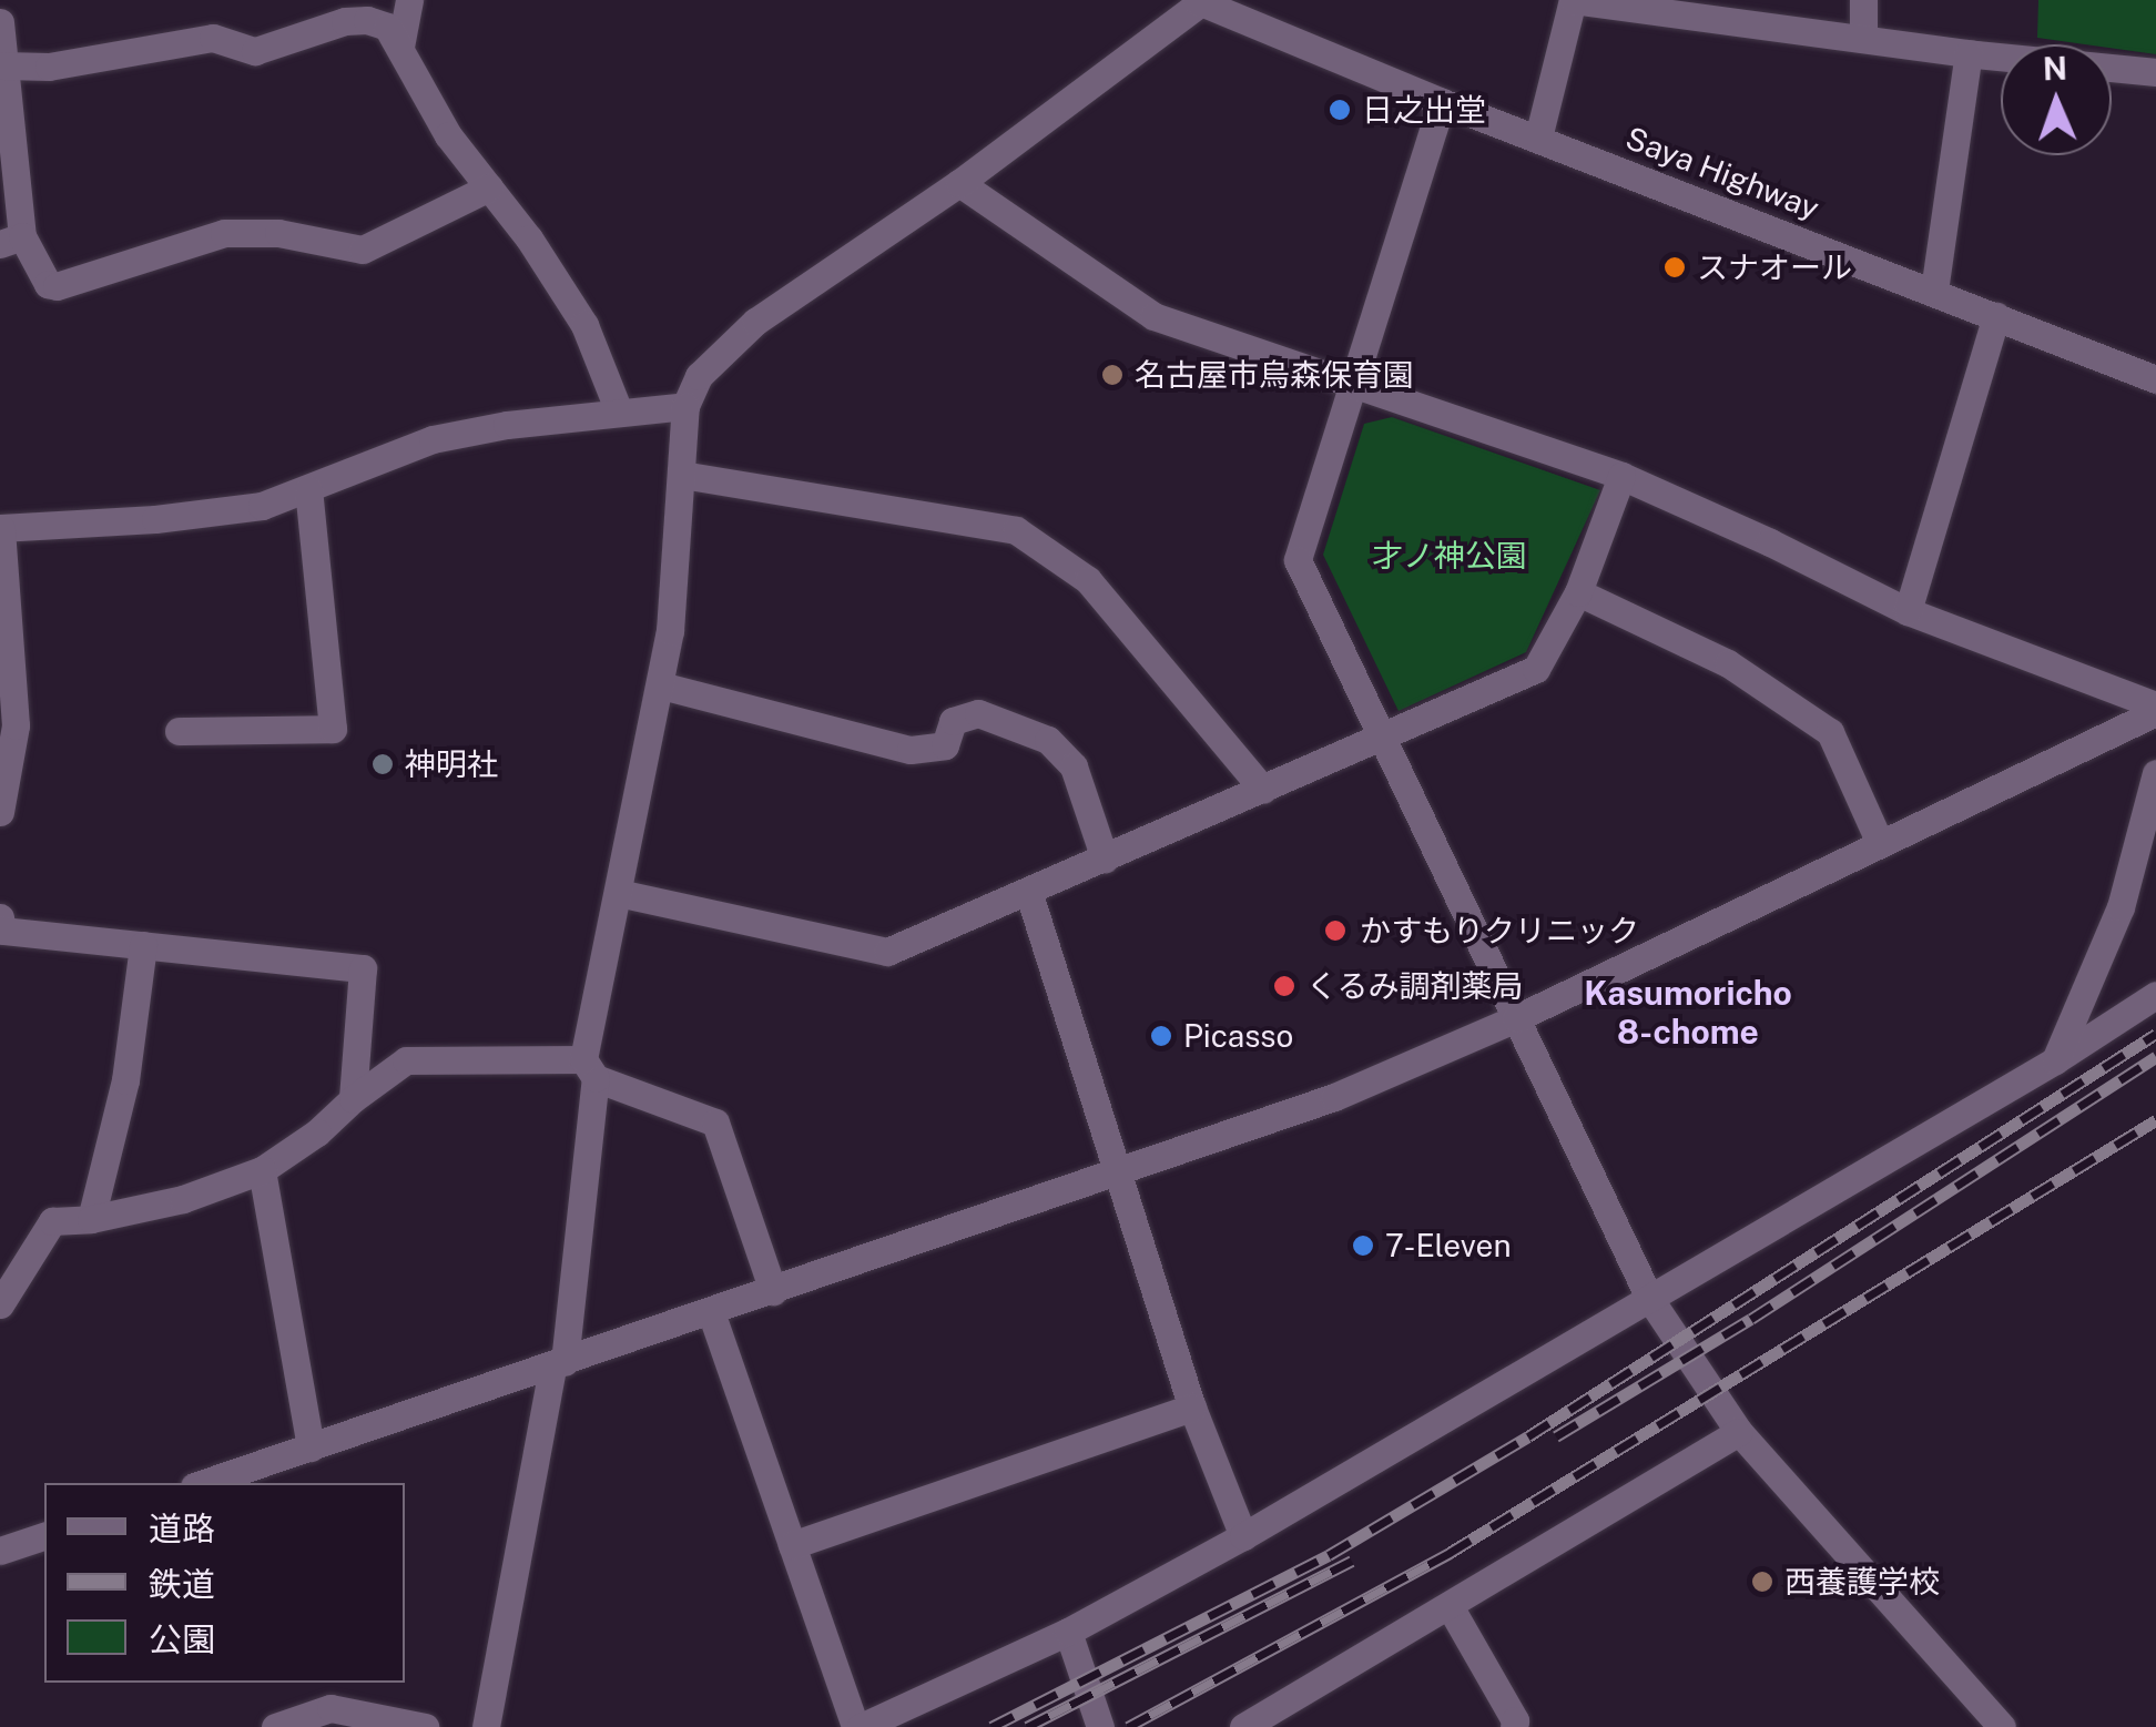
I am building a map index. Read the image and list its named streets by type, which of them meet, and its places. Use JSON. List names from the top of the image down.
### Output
{
  "streets": {
    "street": ["Saya Highway"]
  },
  "districts": ["Kasumoricho 8-chome"],
  "parks": ["才ノ神公園"],
  "places": [
    "日之出堂",
    "スナオール",
    "名古屋市烏森保育園",
    "神明社",
    "かすもりクリニック",
    "くるみ調剤薬局",
    "Picasso",
    "7-Eleven",
    "西養護学校"
  ],
  "legend": ["道路", "鉄道", "公園"],
  "north": "top"
}
